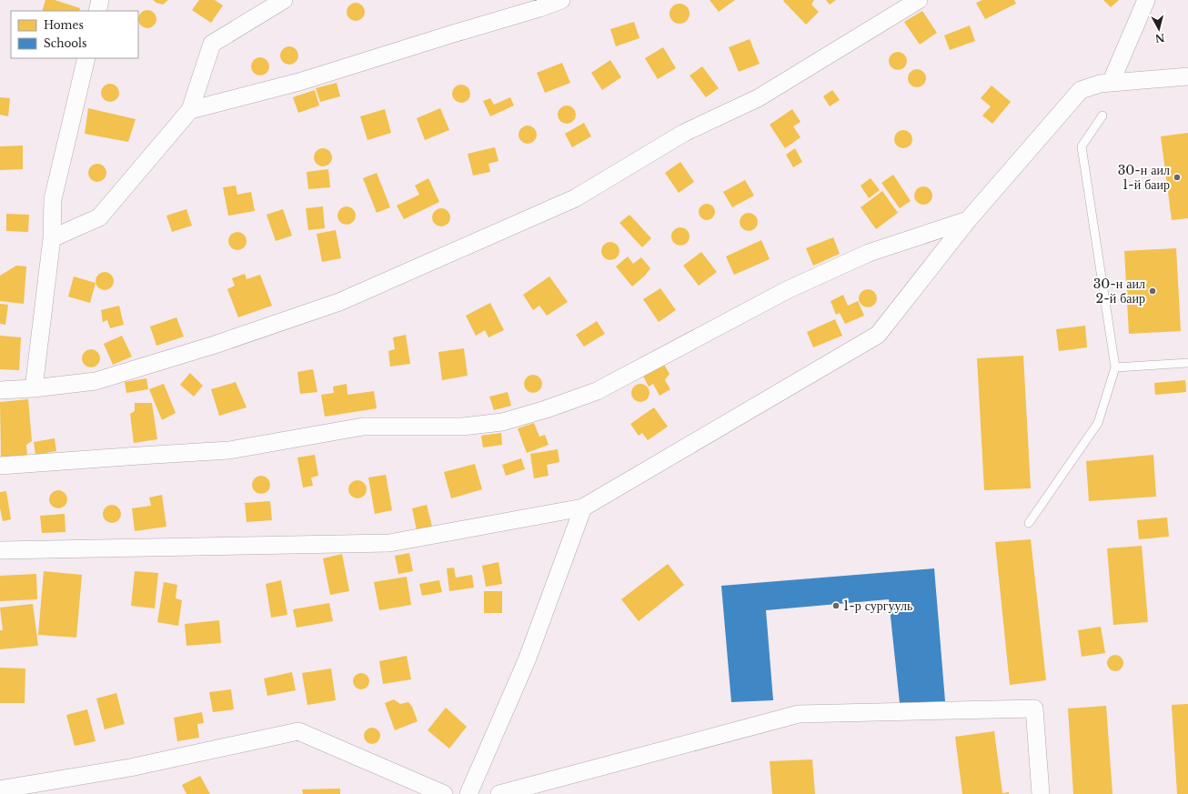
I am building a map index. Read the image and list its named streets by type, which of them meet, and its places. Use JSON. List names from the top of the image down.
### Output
{
  "places": ["30-н аил 1-й баир", "30-н аил 2-й баир", "1-р сургууль"],
  "legend": ["Homes", "Schools"],
  "north": "bottom"
}
